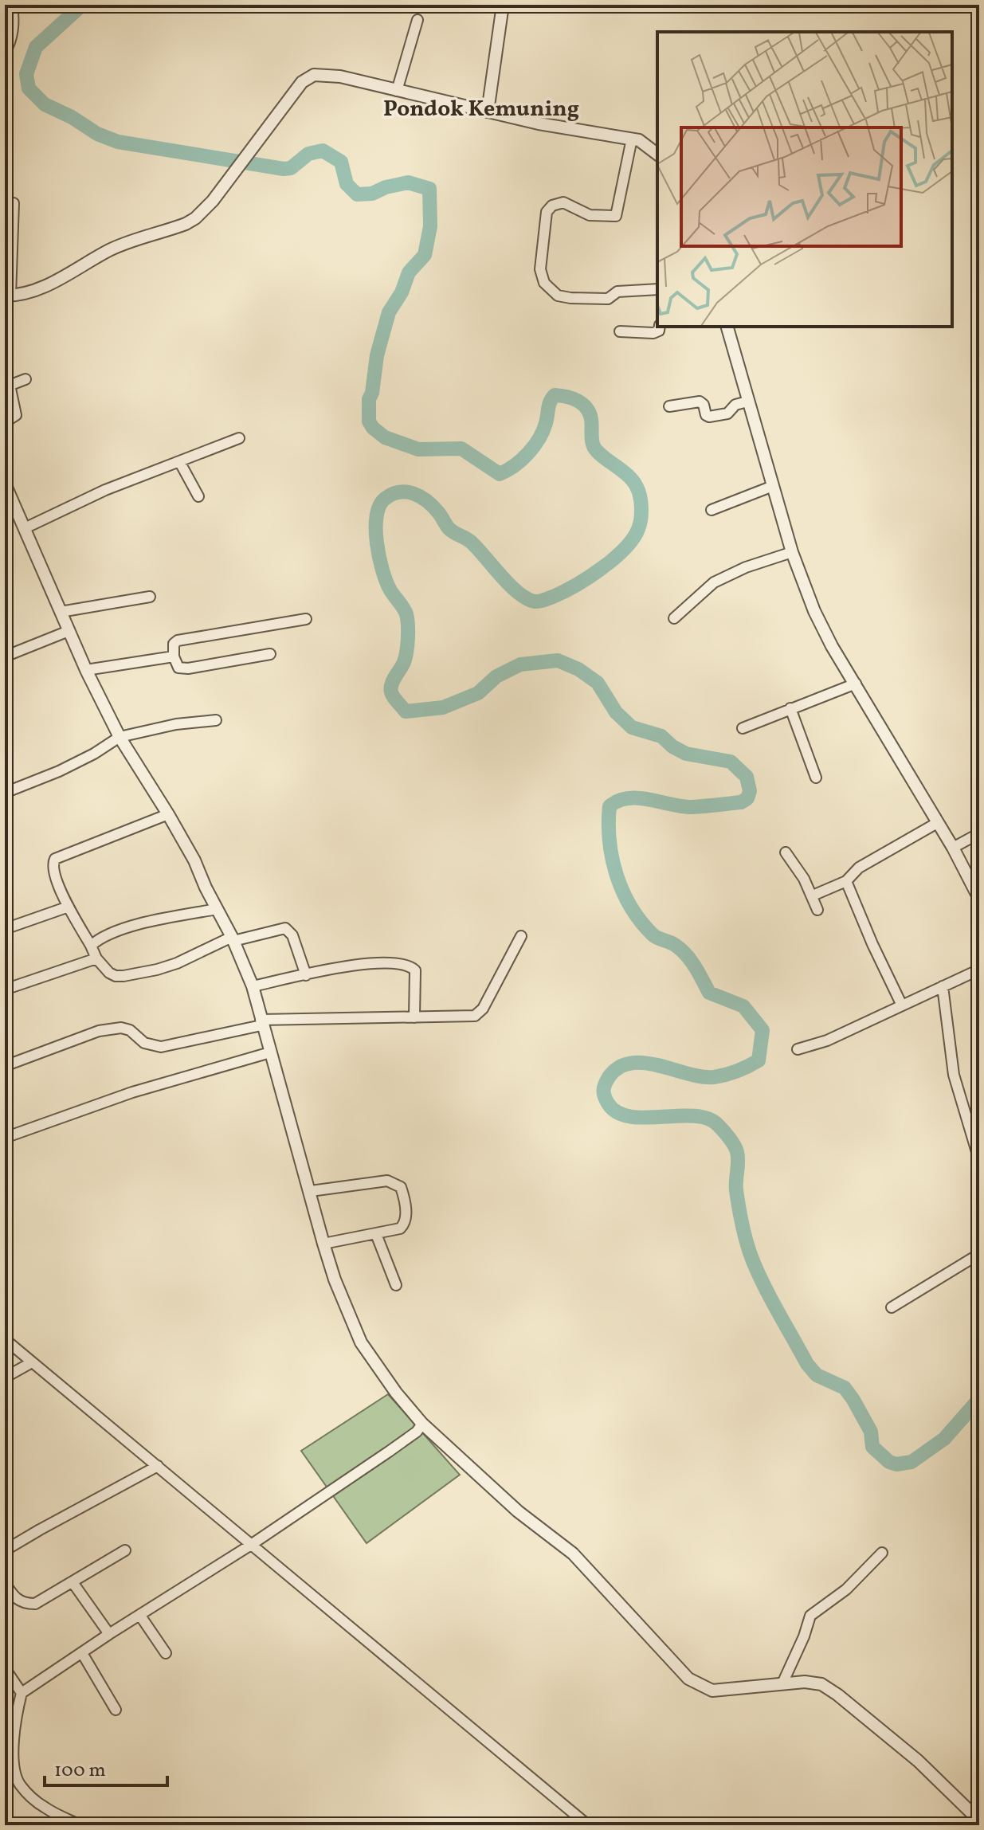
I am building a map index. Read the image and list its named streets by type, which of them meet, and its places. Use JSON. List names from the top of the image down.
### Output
{
  "districts": ["Pondok Kemuning"],
  "scale_bar": "100 m"
}
